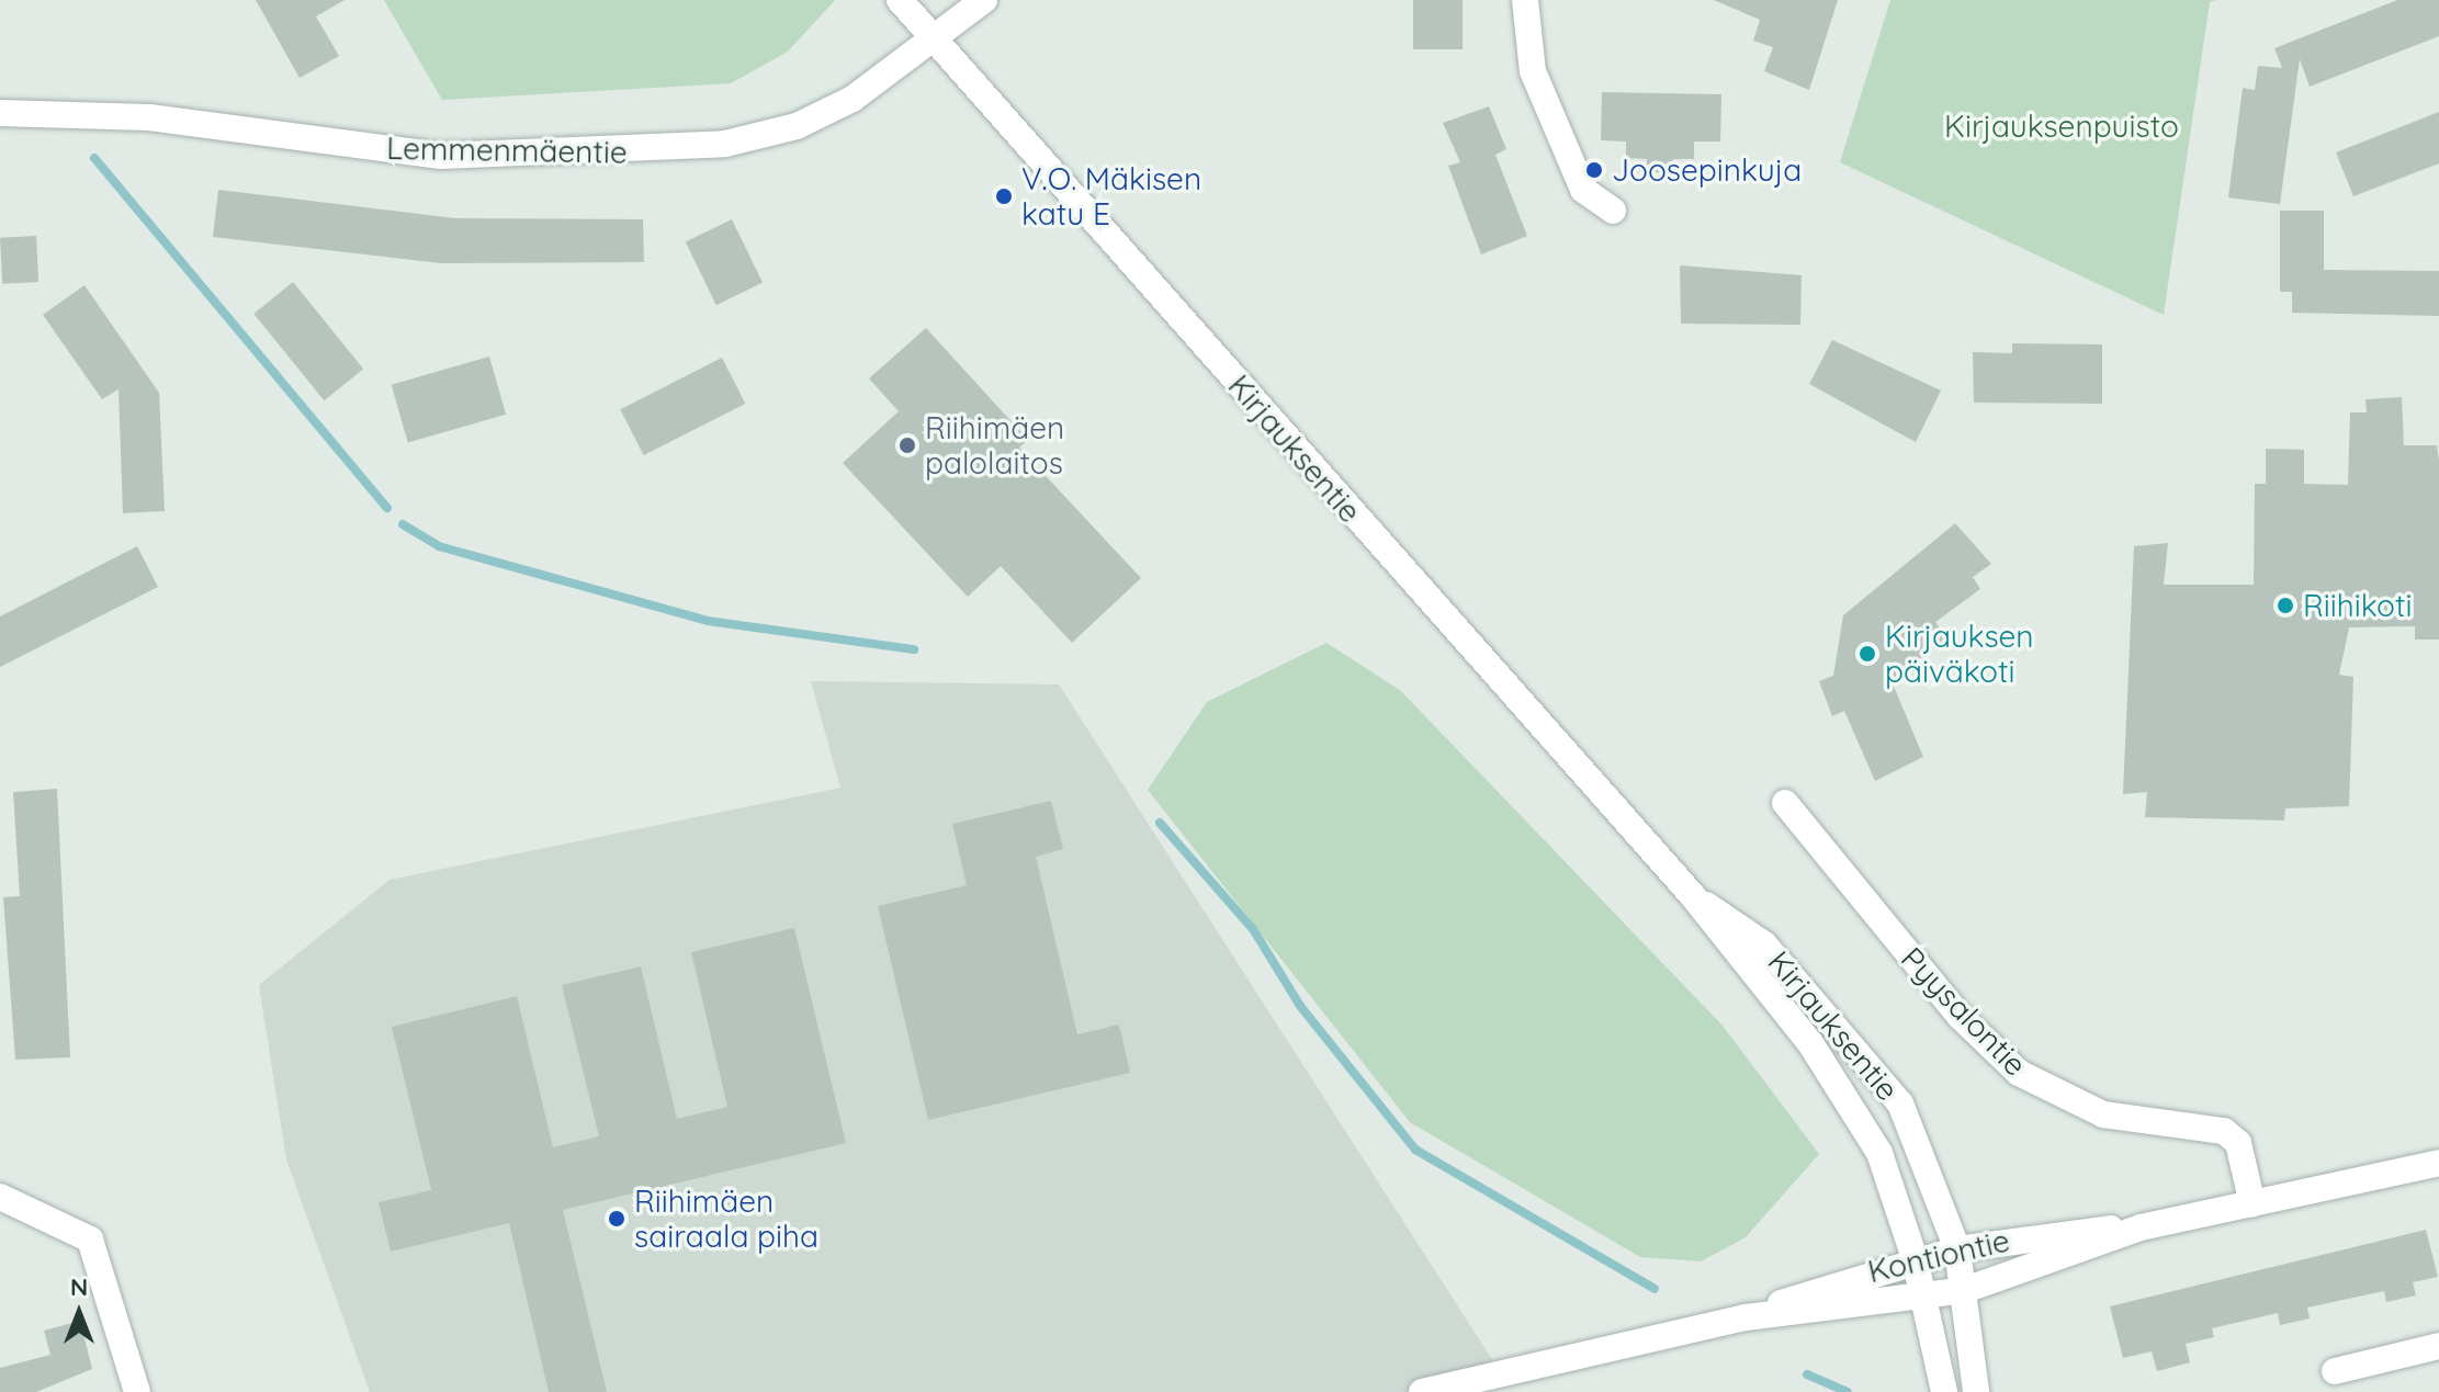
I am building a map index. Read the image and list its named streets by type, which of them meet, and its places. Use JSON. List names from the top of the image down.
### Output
{
  "streets": {
    "street": [
      "Lemmenmäentie",
      "Kirjauksentie",
      "Pyysalontie",
      "Kontiontie"
    ]
  },
  "crossings": [
    ["Lemmenmäentie", "Kirjauksentie"],
    ["Kirjauksentie", "Kontiontie"],
    ["Pyysalontie", "Kontiontie"]
  ],
  "parks": ["Kirjauksenpuisto"],
  "places": [
    "Joosepinkuja",
    "V.O. Mäkisen katu E",
    "Riihimäen palolaitos",
    "Riihikoti",
    "Kirjauksen päiväkoti",
    "Riihimäen sairaala piha"
  ],
  "north": "top"
}
